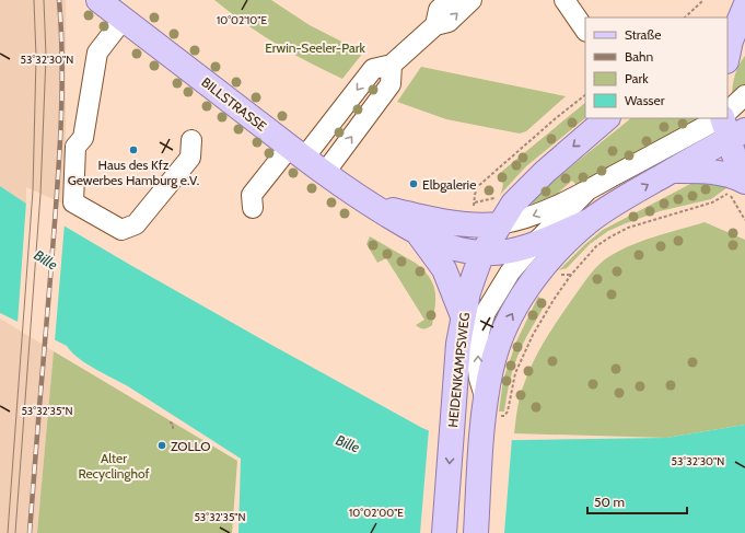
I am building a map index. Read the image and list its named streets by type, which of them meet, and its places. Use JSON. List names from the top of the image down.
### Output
{
  "streets": {
    "main road": ["BILLSTRASSE", "HEIDENKAMPSWEG"]
  },
  "crossings": [
    ["BILLSTRASSE", "HEIDENKAMPSWEG"]
  ],
  "water": ["Bille"],
  "parks": ["Erwin-Seeler-Park", "Alter Recyclinghof"],
  "places": ["Haus des Kfz Gewerbes Hamburg e.V.", "Elbgalerie", "ZOLLO"],
  "legend": [
    "Straße",
    "Bahn",
    "Park",
    "Wasser"
  ],
  "scale_bar": "50 m",
  "coordinates": [
    "10°02'10\"E",
    "53°32'30\"N",
    "53°32'35\"N",
    "10°02'00\"E"
  ]
}
